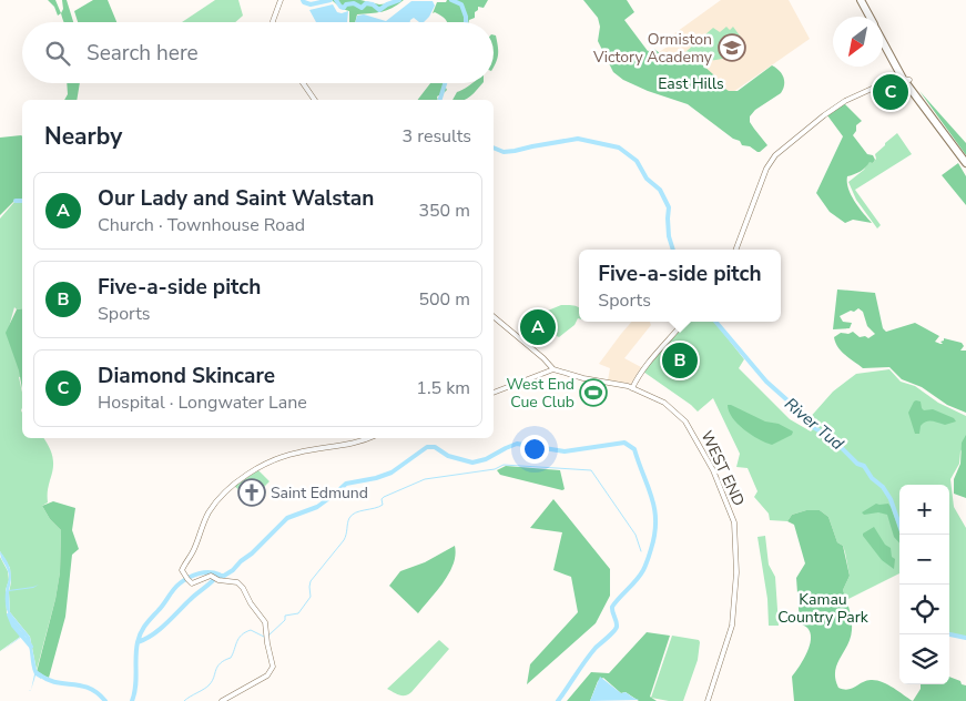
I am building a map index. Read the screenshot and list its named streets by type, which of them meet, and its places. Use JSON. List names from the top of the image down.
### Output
{
  "streets": {
    "street": ["WEST END"]
  },
  "water": ["River Tud"],
  "parks": ["East Hills", "Kamau Country Park"],
  "places": {
    "school or university": ["Ormiston Victory Academy"],
    "sports": ["West End Cue Club"],
    "church": ["Saint Edmund"]
  },
  "north": "bottom left",
  "page": {
    "search": "Search here",
    "pins": ["C", "A", "B"],
    "heading": ["Nearby", "3 results"],
    "list": [
      {
        "mark": "A",
        "name": "Our Lady and Saint Walstan",
        "note": "Church · Townhouse Road",
        "value": "350 m"
      },
      {
        "mark": "B",
        "name": "Five-a-side pitch",
        "note": "Sports",
        "value": "500 m"
      },
      {
        "mark": "C",
        "name": "Diamond Skincare",
        "note": "Hospital · Longwater Lane",
        "value": "1.5 km"
      }
    ],
    "popup": ["Five-a-side pitch", "Sports"],
    "map_buttons": ["+", "−"]
  }
}
